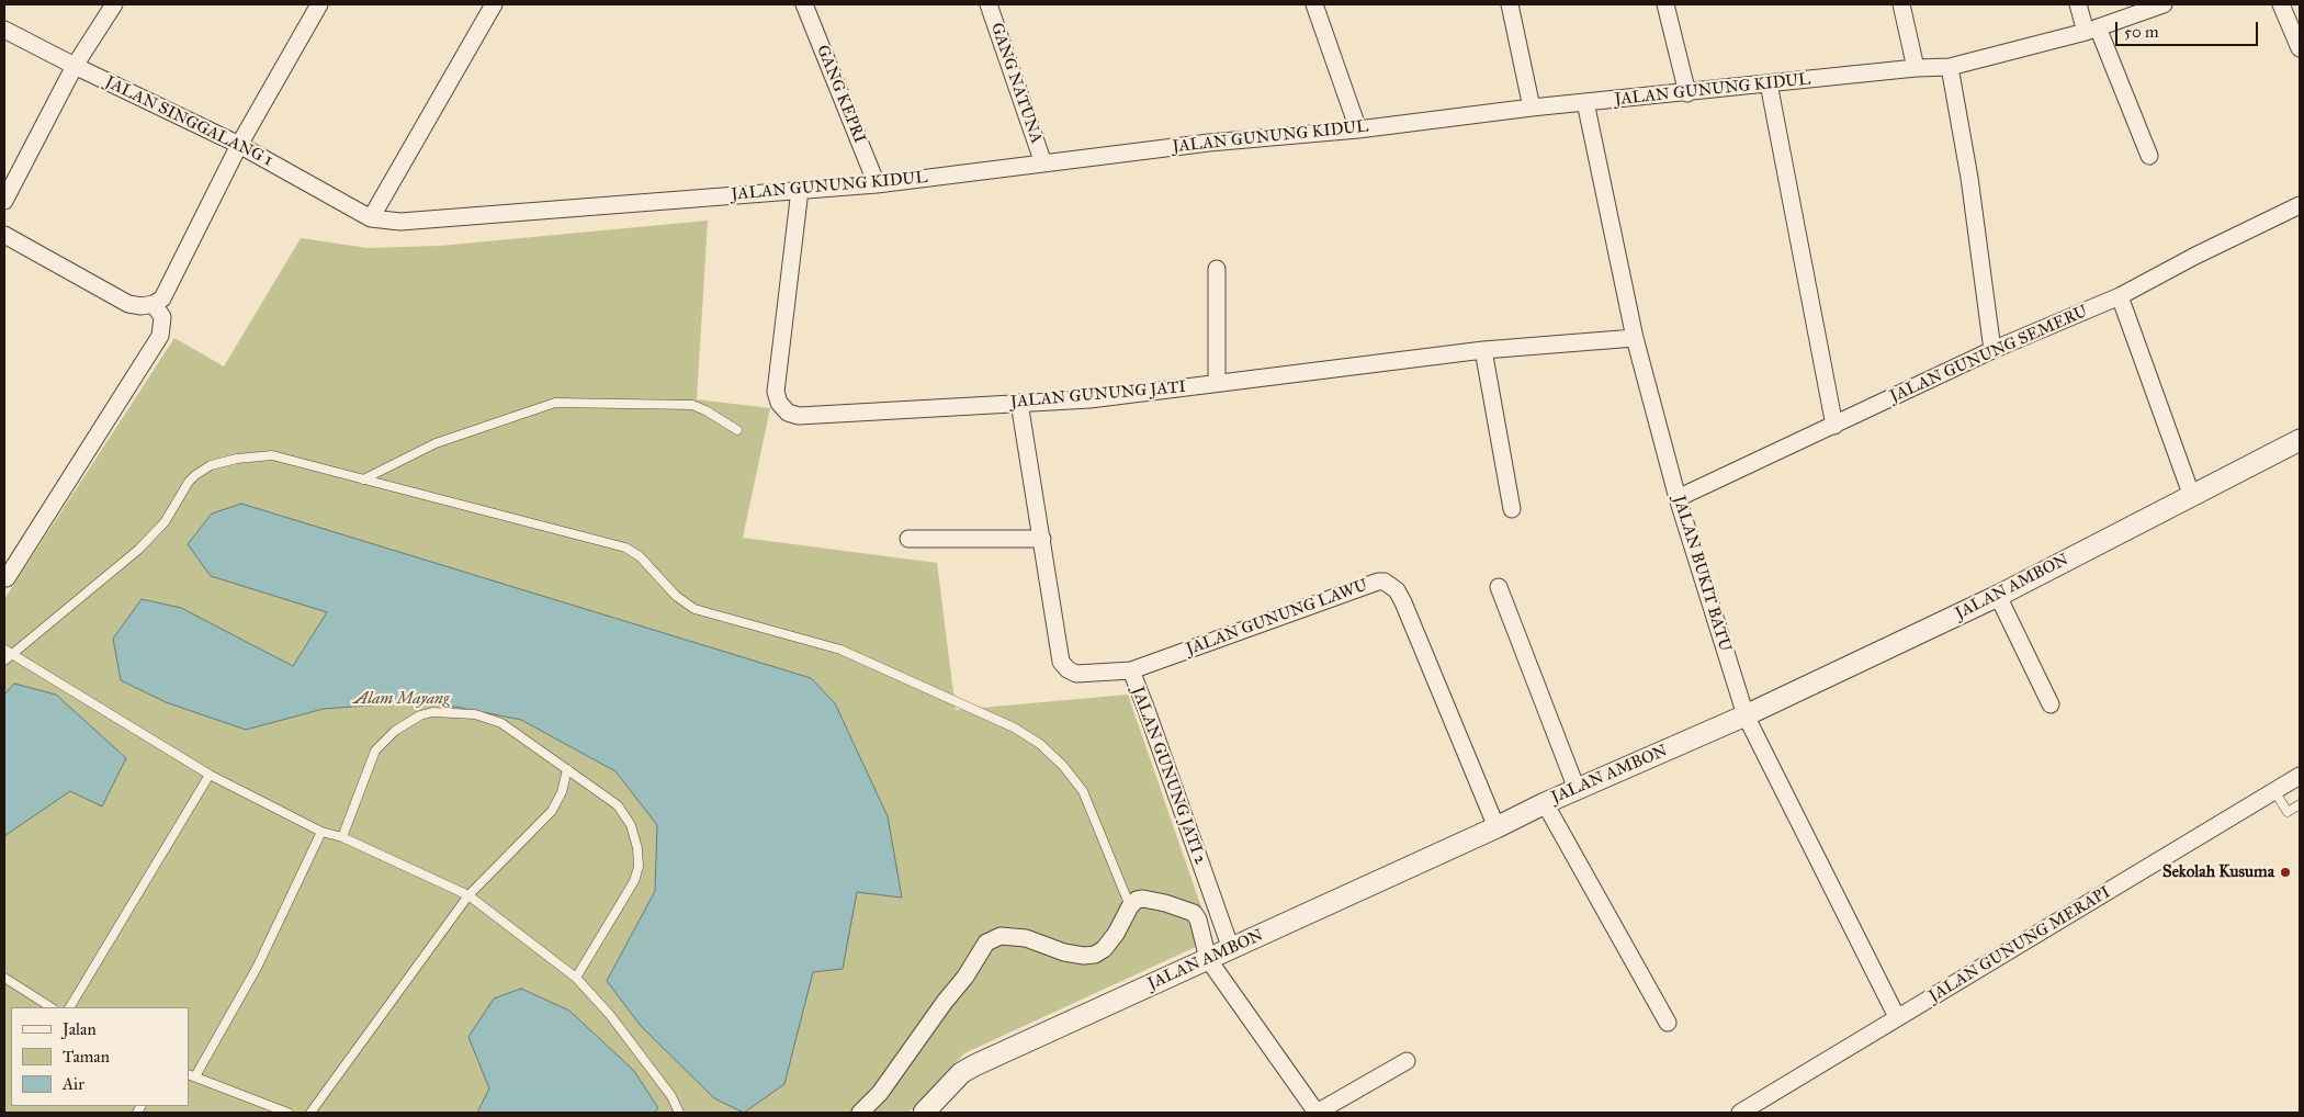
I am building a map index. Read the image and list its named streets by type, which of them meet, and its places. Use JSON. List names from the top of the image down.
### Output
{
  "streets": {
    "street": [
      "GANG NATUNA",
      "JALAN GUNUNG KIDUL",
      "GANG KEPRI",
      "JALAN SINGGALANG 1",
      "JALAN GUNUNG SEMERU",
      "JALAN GUNUNG JATI",
      "JALAN BUKIT BATU",
      "JALAN AMBON",
      "JALAN GUNUNG LAWU",
      "JALAN GUNUNG JATI 2",
      "JALAN GUNUNG MERAPI"
    ]
  },
  "crossings": [
    ["GANG NATUNA", "JALAN GUNUNG KIDUL"],
    ["JALAN GUNUNG KIDUL", "GANG KEPRI"],
    ["JALAN GUNUNG KIDUL", "JALAN SINGGALANG 1"],
    ["JALAN GUNUNG KIDUL", "JALAN GUNUNG JATI"],
    ["JALAN GUNUNG KIDUL", "JALAN BUKIT BATU"],
    ["JALAN GUNUNG SEMERU", "JALAN BUKIT BATU"],
    ["JALAN GUNUNG JATI", "JALAN BUKIT BATU"],
    ["JALAN GUNUNG JATI", "JALAN GUNUNG JATI 2"],
    ["JALAN BUKIT BATU", "JALAN AMBON"],
    ["JALAN BUKIT BATU", "JALAN GUNUNG MERAPI"],
    ["JALAN AMBON", "JALAN GUNUNG LAWU"],
    ["JALAN AMBON", "JALAN GUNUNG JATI 2"],
    ["JALAN GUNUNG LAWU", "JALAN GUNUNG JATI 2"]
  ],
  "parks": ["Alam Mayang"],
  "places": ["Sekolah Kusuma"],
  "legend": ["Jalan", "Taman", "Air"],
  "scale_bar": "50 m"
}
